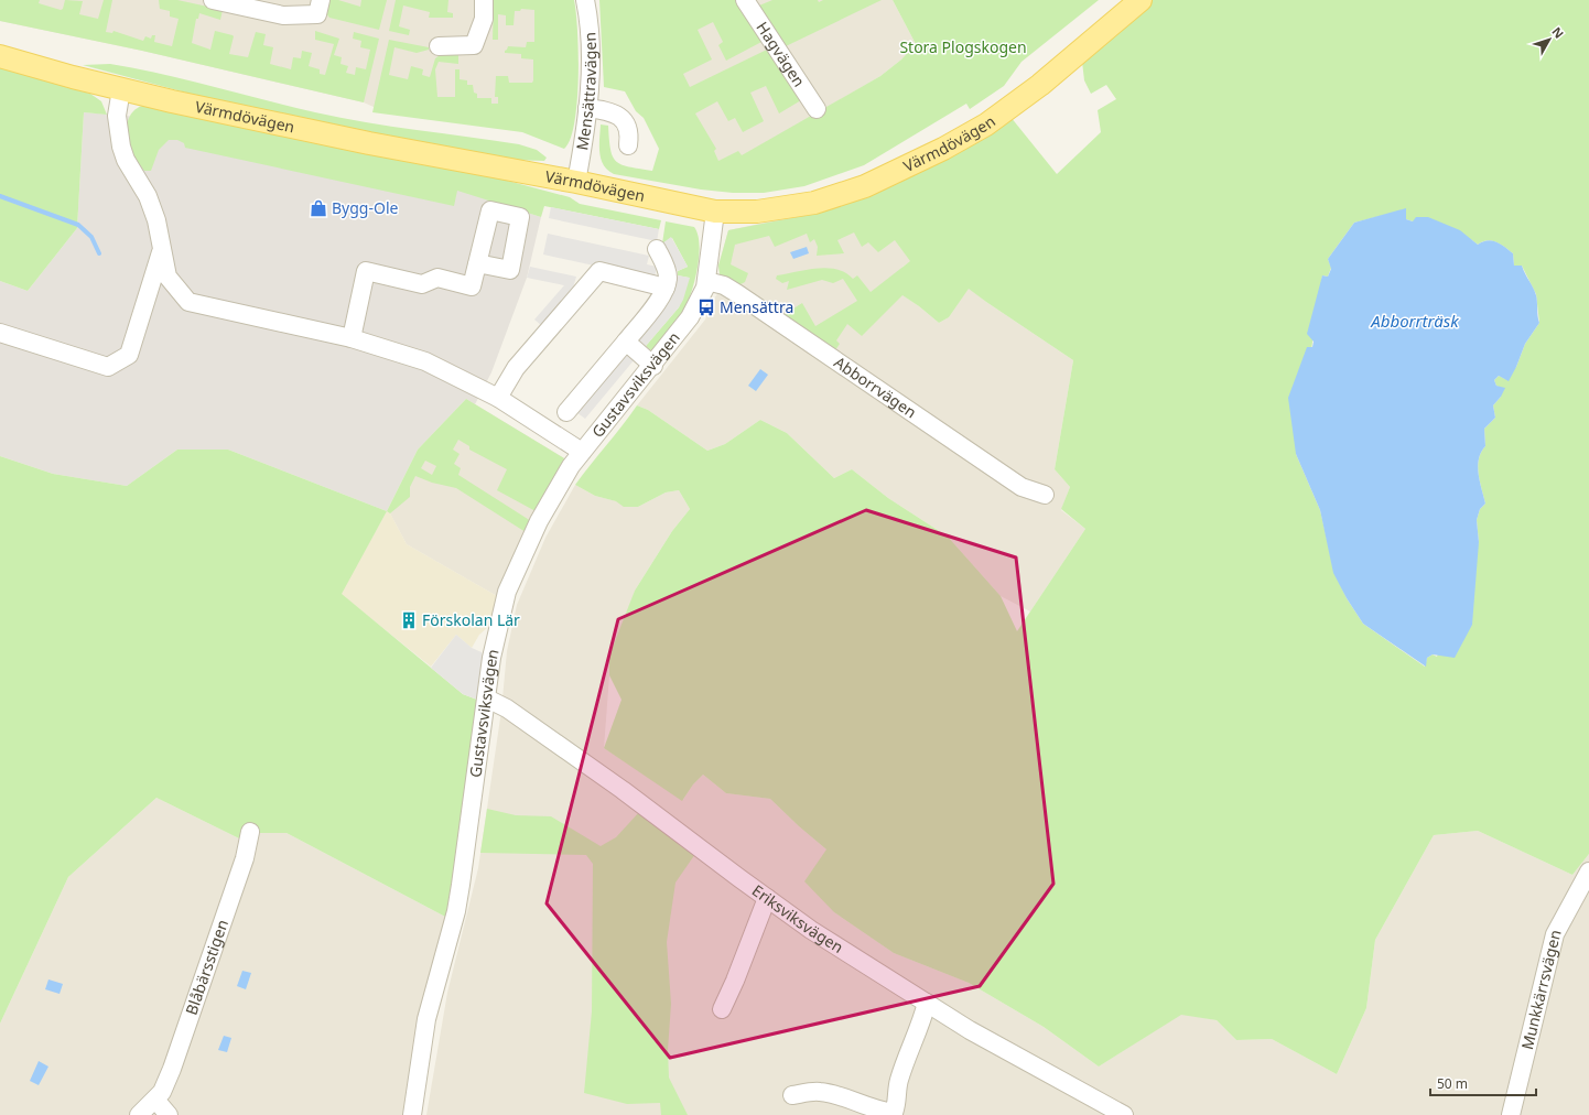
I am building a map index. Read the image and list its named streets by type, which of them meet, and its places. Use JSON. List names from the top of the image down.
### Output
{
  "streets": {
    "main road": ["Värmdövägen"],
    "street": [
      "Hagvägen",
      "Mensättravägen",
      "Gustavsviksvägen",
      "Abborrvägen",
      "Eriksviksvägen",
      "Blåbärsstigen",
      "Munkkärrsvägen"
    ]
  },
  "crossings": [
    ["Mensättravägen", "Värmdövägen"],
    ["Värmdövägen", "Gustavsviksvägen"],
    ["Gustavsviksvägen", "Abborrvägen"],
    ["Gustavsviksvägen", "Eriksviksvägen"]
  ],
  "water": ["Abborrträsk"],
  "parks": ["Stora Plogskogen"],
  "places": {
    "shop": ["Bygg-Ole"],
    "bus stop": ["Mensättra"],
    "building": ["Förskolan Lär"]
  },
  "scale_bar": "50 m",
  "north": "top right"
}
